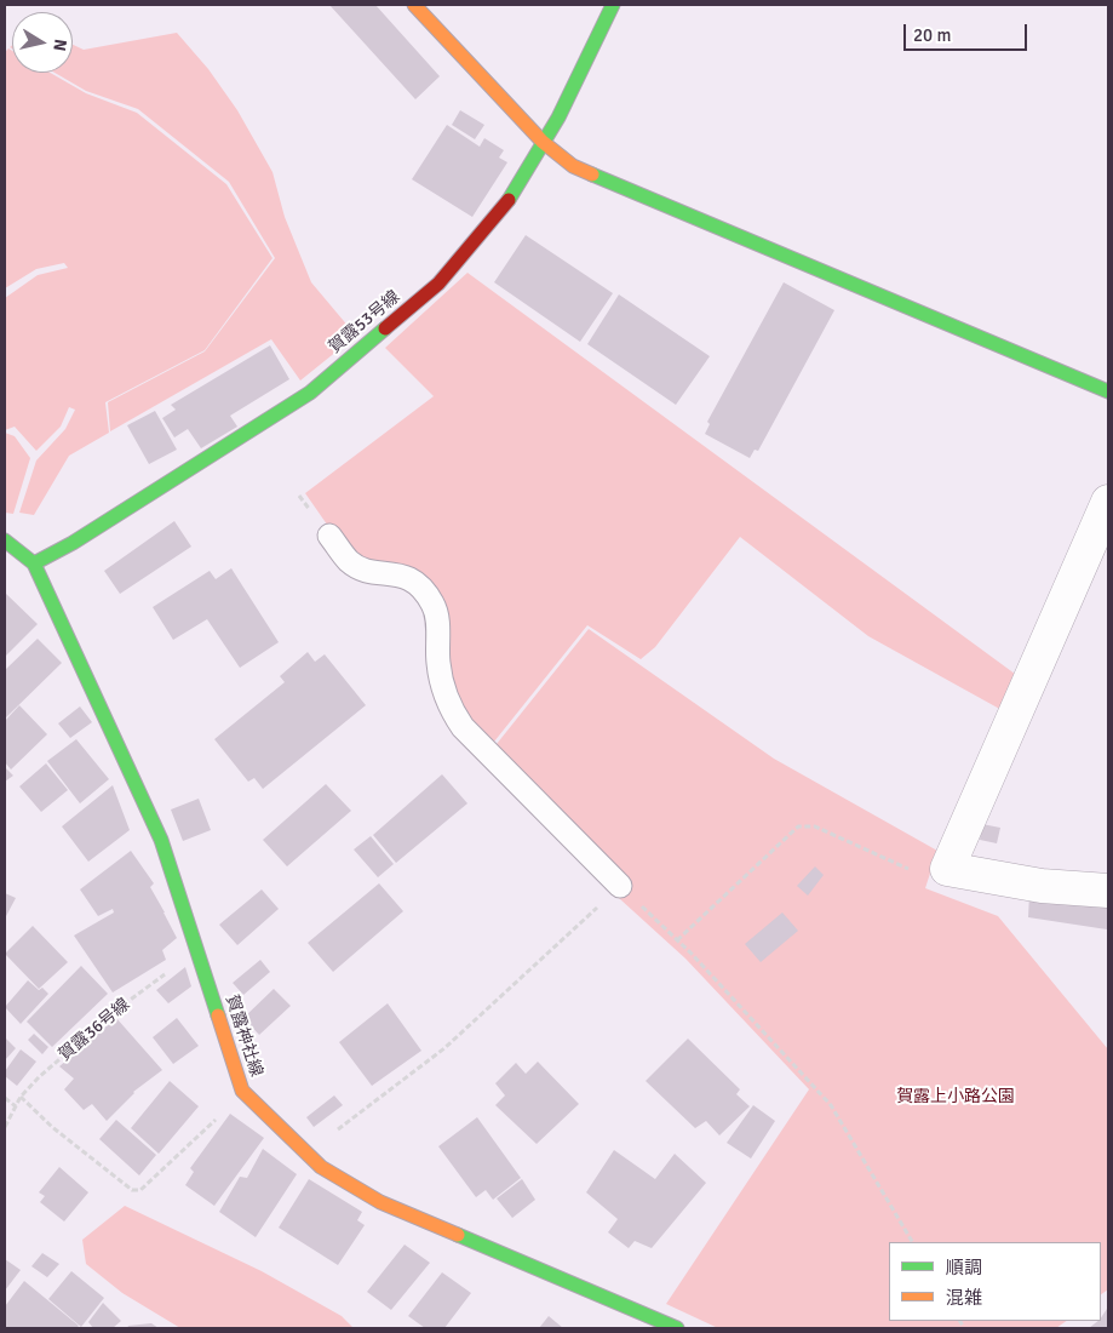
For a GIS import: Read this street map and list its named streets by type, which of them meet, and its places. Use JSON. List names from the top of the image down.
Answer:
{
  "streets": {
    "street": ["賀露53号線", "賀露神社線"],
    "path": ["賀露36号線"]
  },
  "crossings": [
    ["賀露53号線", "賀露神社線"],
    ["賀露36号線", "賀露神社線"]
  ],
  "parks": ["賀露上小路公園"],
  "legend": ["順調", "混雑"],
  "scale_bar": "20 m",
  "north": "right"
}
